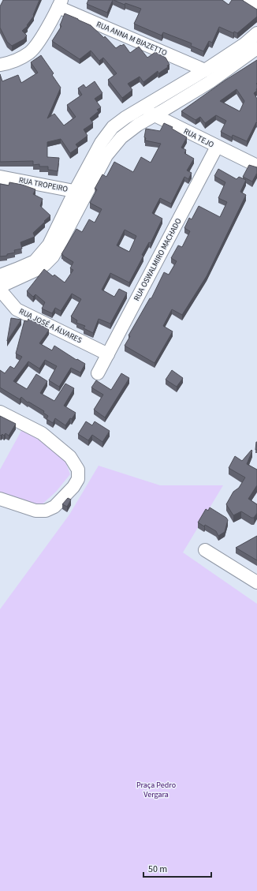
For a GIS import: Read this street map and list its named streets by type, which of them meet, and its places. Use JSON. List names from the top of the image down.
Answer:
{
  "streets": {
    "street": [
      "RUA ANNA M BIAZETTO",
      "RUA TEJO",
      "RUA TROPEIRO",
      "RUA OSWALMIRO MACHADO",
      "RUA JOSÉ A ÁLVARES"
    ]
  },
  "crossings": [
    ["RUA TEJO", "RUA OSWALMIRO MACHADO"],
    ["RUA OSWALMIRO MACHADO", "RUA JOSÉ A ÁLVARES"]
  ],
  "parks": ["Praça Pedro Vergara"],
  "scale_bar": "50 m"
}
